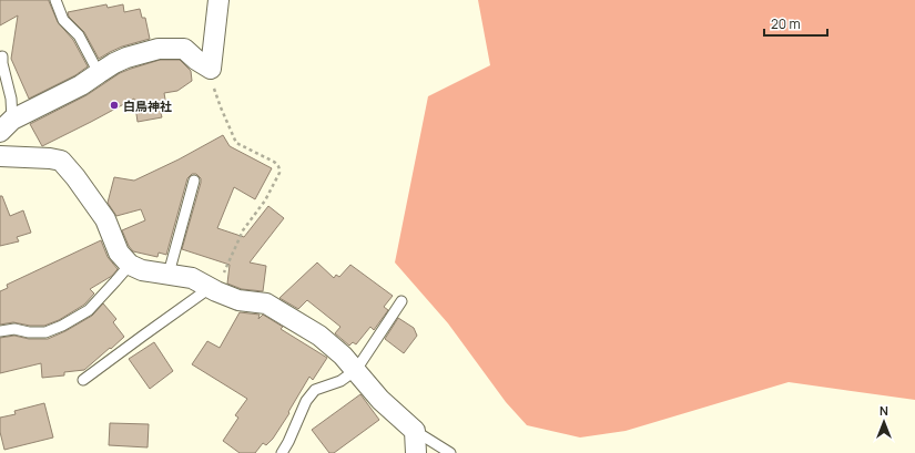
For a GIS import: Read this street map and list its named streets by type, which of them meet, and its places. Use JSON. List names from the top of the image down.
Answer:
{
  "places": ["白鳥神社"],
  "scale_bar": "20 m",
  "north": "top"
}
